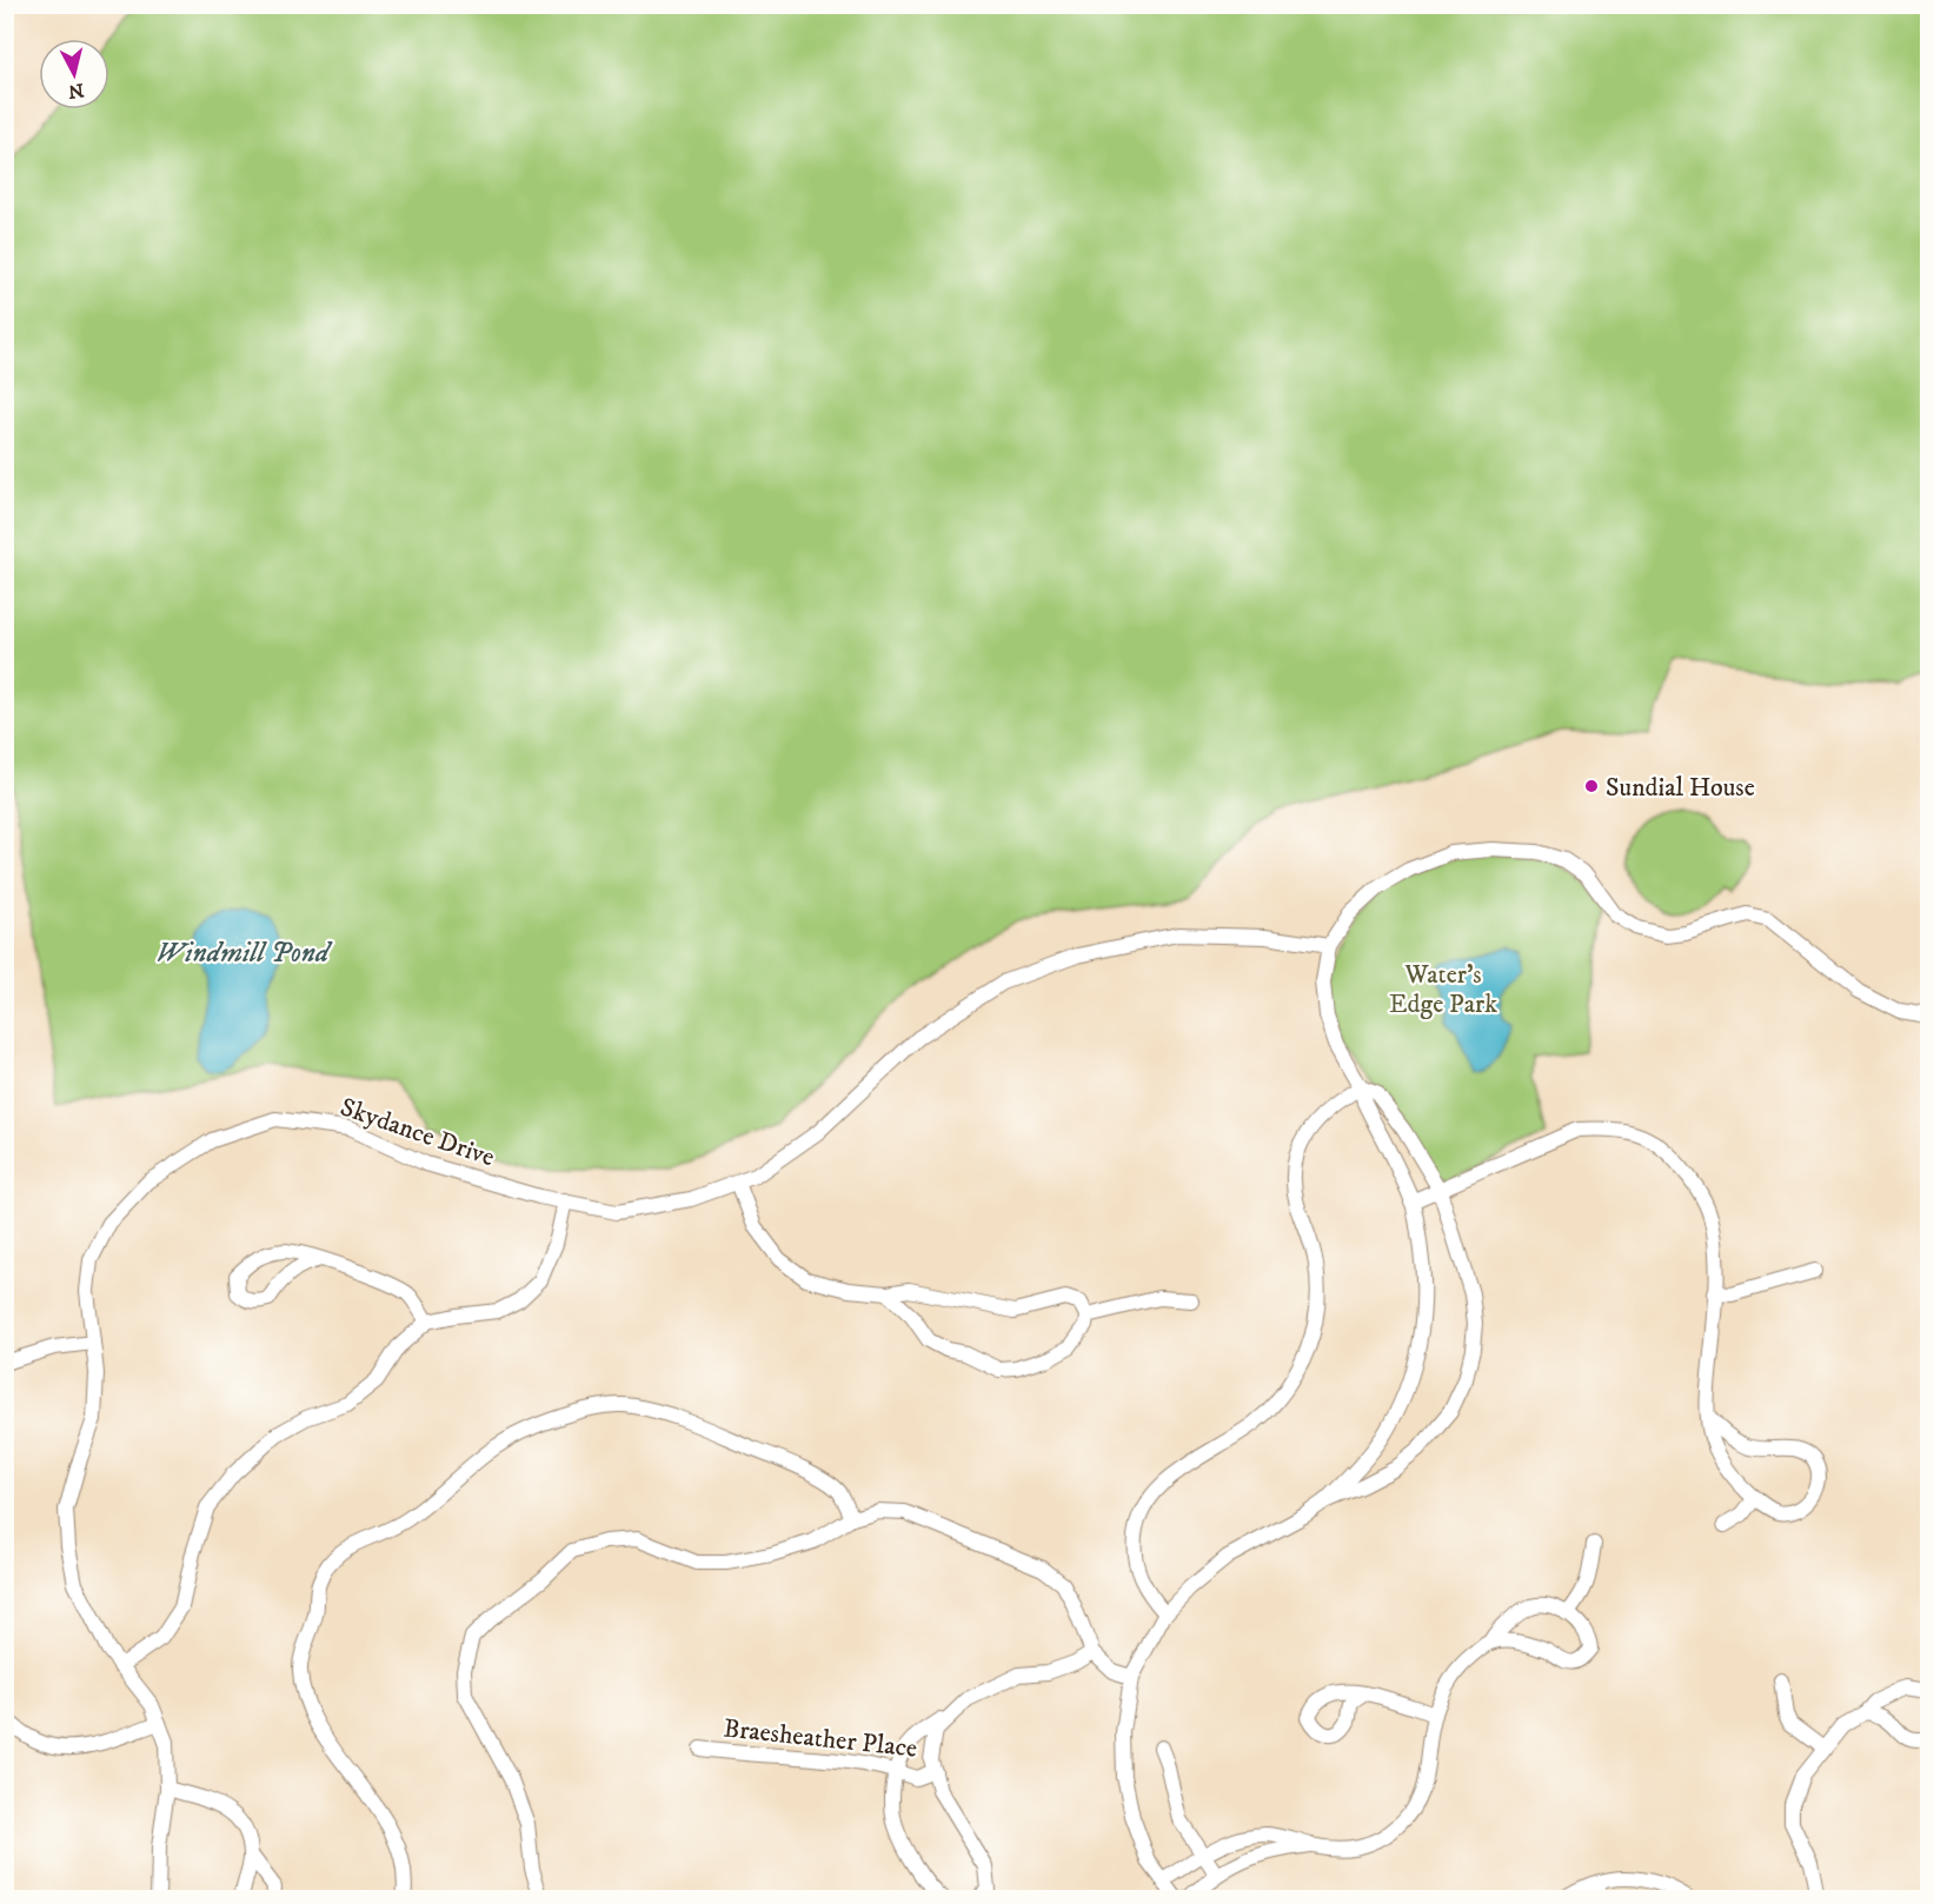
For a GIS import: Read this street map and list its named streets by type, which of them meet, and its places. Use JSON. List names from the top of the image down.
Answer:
{
  "streets": {
    "street": ["Skydance Drive", "Braesheather Place"]
  },
  "water": ["Windmill Pond"],
  "parks": ["Water's Edge Park"],
  "places": ["Sundial House"],
  "north": "bottom"
}
